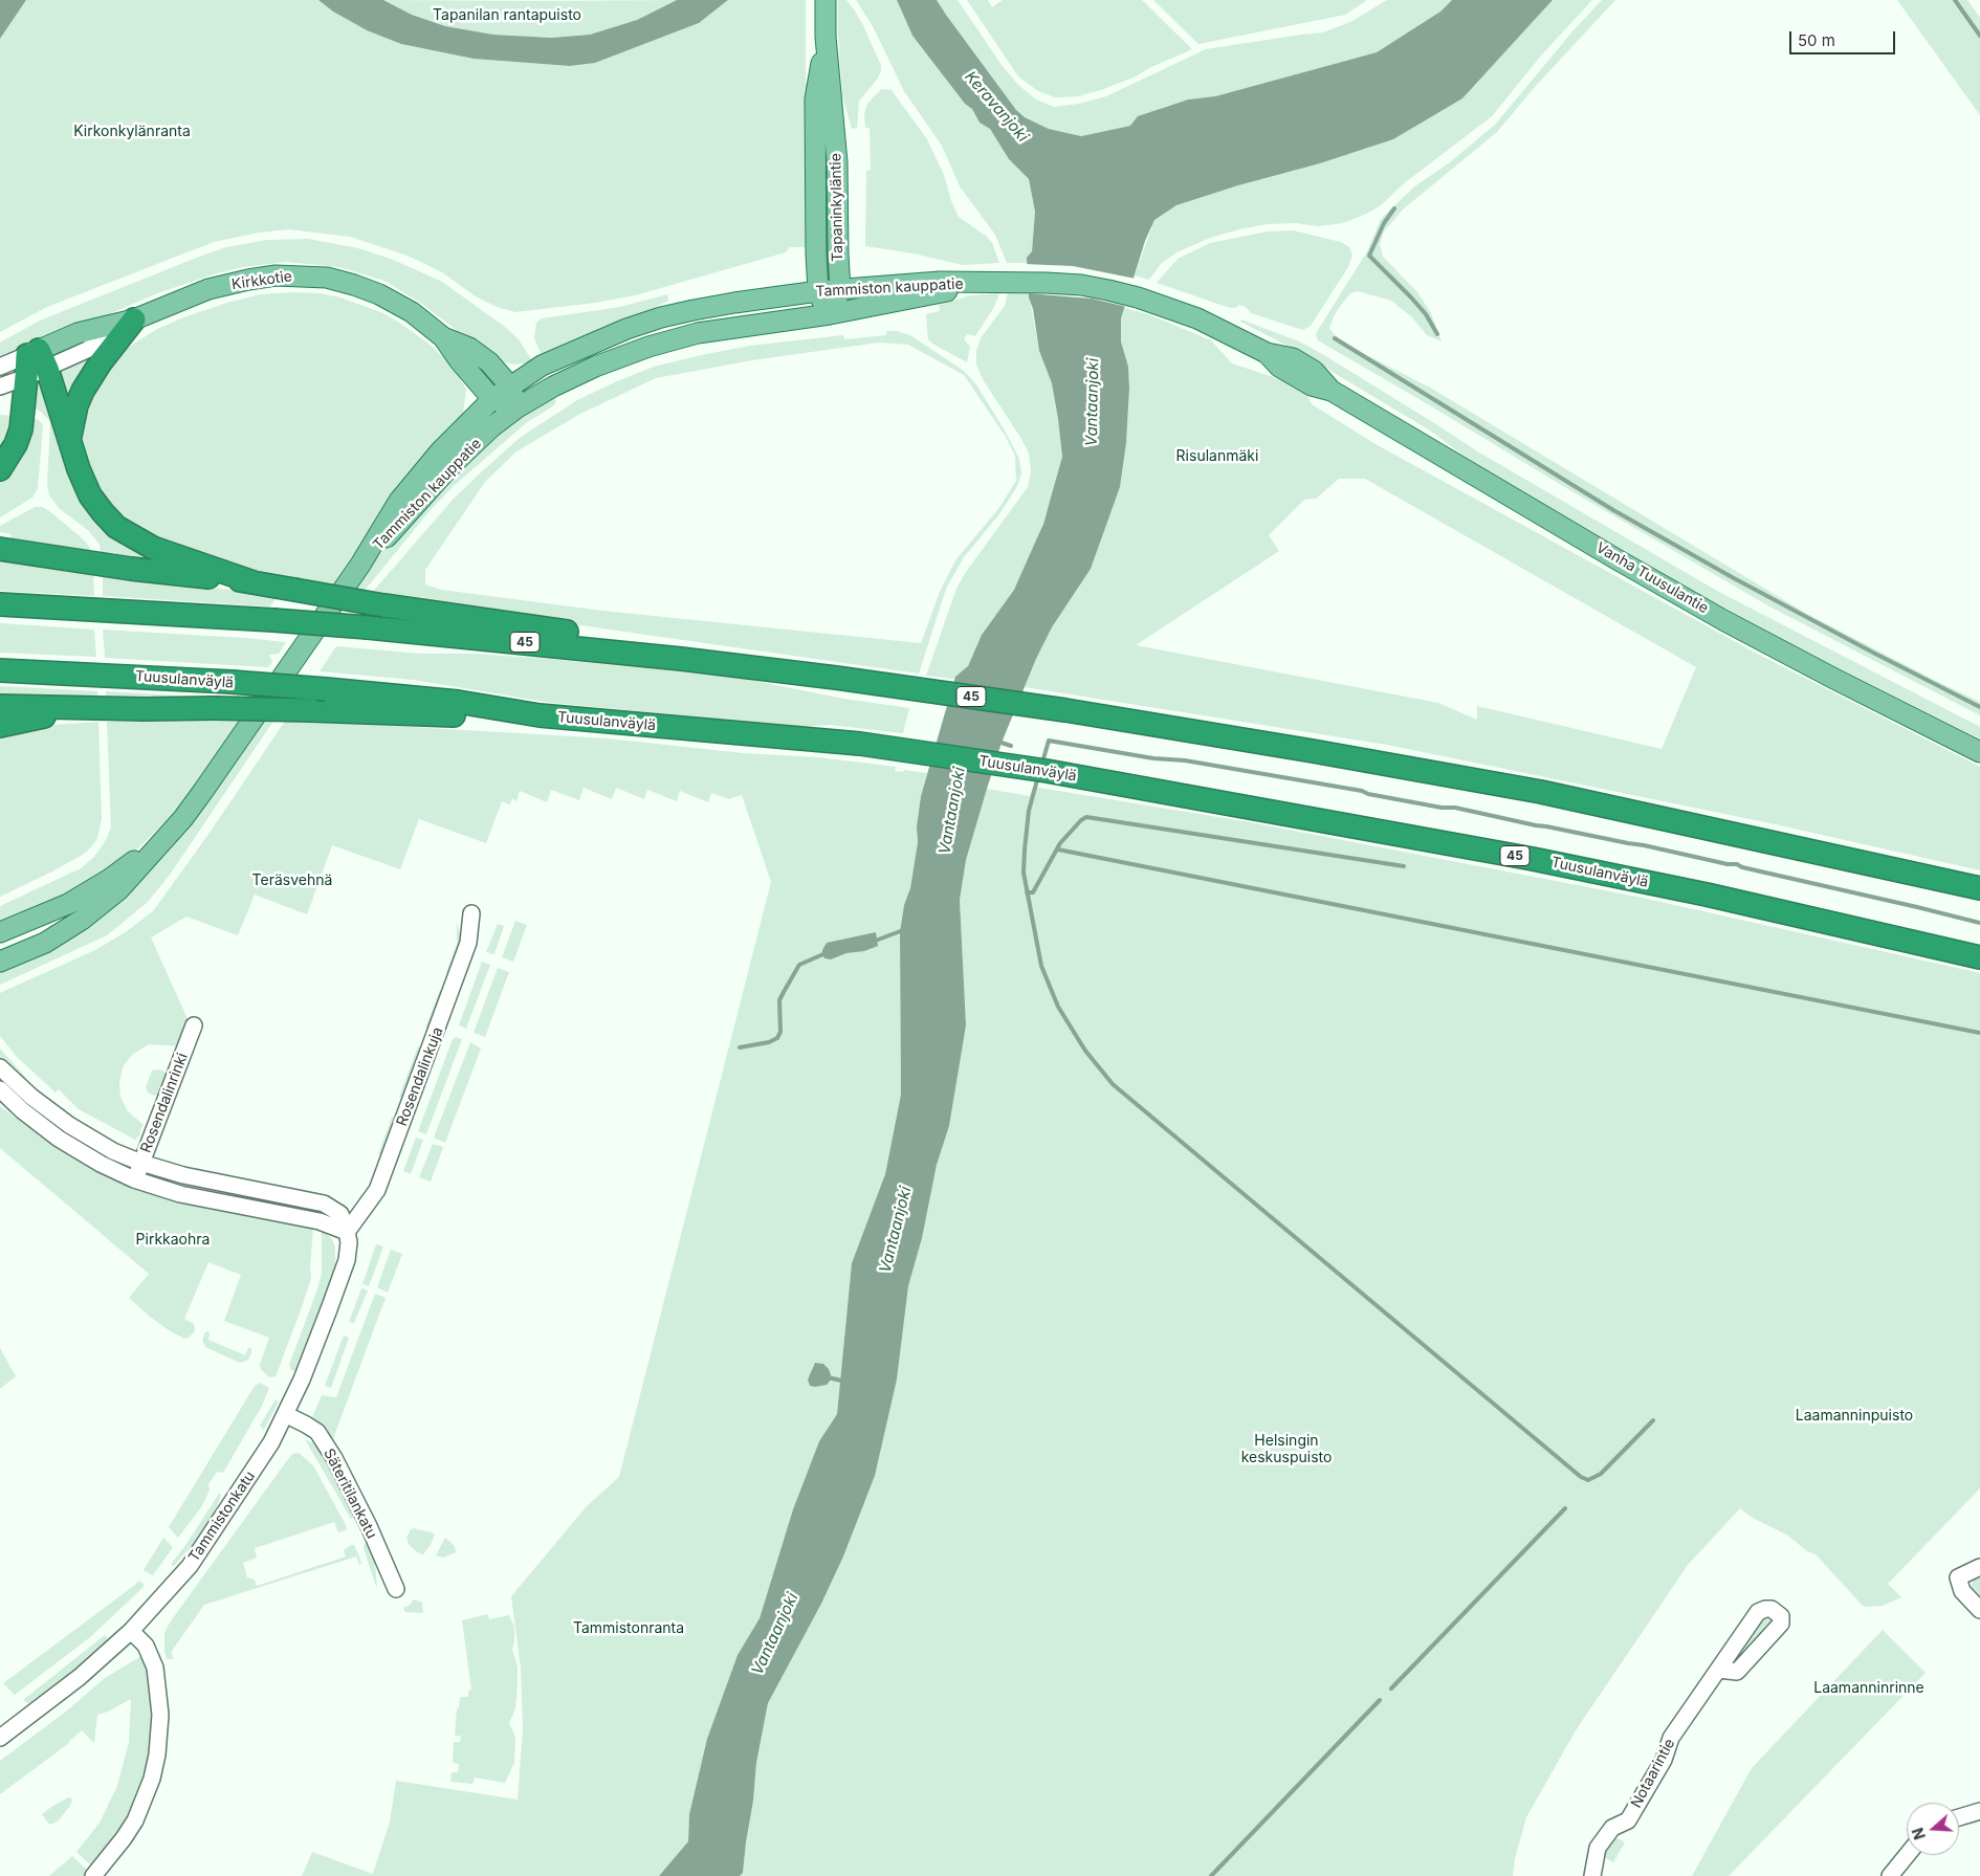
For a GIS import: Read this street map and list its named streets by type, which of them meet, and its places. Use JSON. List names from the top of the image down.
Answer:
{
  "streets": {
    "highway": ["45", "Tuusulanväylä"],
    "main road": [
      "Tapaninkyläntie",
      "Kirkkotie",
      "Tammiston kauppatie",
      "Vanha Tuusulantie"
    ],
    "street": [
      "Rosendalinkuja",
      "Rosendalinrinki",
      "Säteritilankatu",
      "Tammistonkatu",
      "Notaarintie"
    ]
  },
  "crossings": [
    ["Tapaninkyläntie", "Tammiston kauppatie"],
    ["Kirkkotie", "Tammiston kauppatie"],
    ["Tammiston kauppatie", "Vanha Tuusulantie"],
    ["Rosendalinkuja", "Tammistonkatu"],
    ["Säteritilankatu", "Tammistonkatu"]
  ],
  "water": ["Keravanjoki", "Vantaanjoki"],
  "parks": [
    "Tapanilan rantapuisto",
    "Kirkonkylänranta",
    "Risulanmäki",
    "Teräsvehnä",
    "Pirkkaohra",
    "Laamanninpuisto",
    "Helsingin keskuspuisto",
    "Tammistonranta",
    "Laamanninrinne"
  ],
  "scale_bar": "50 m",
  "north": "left"
}
